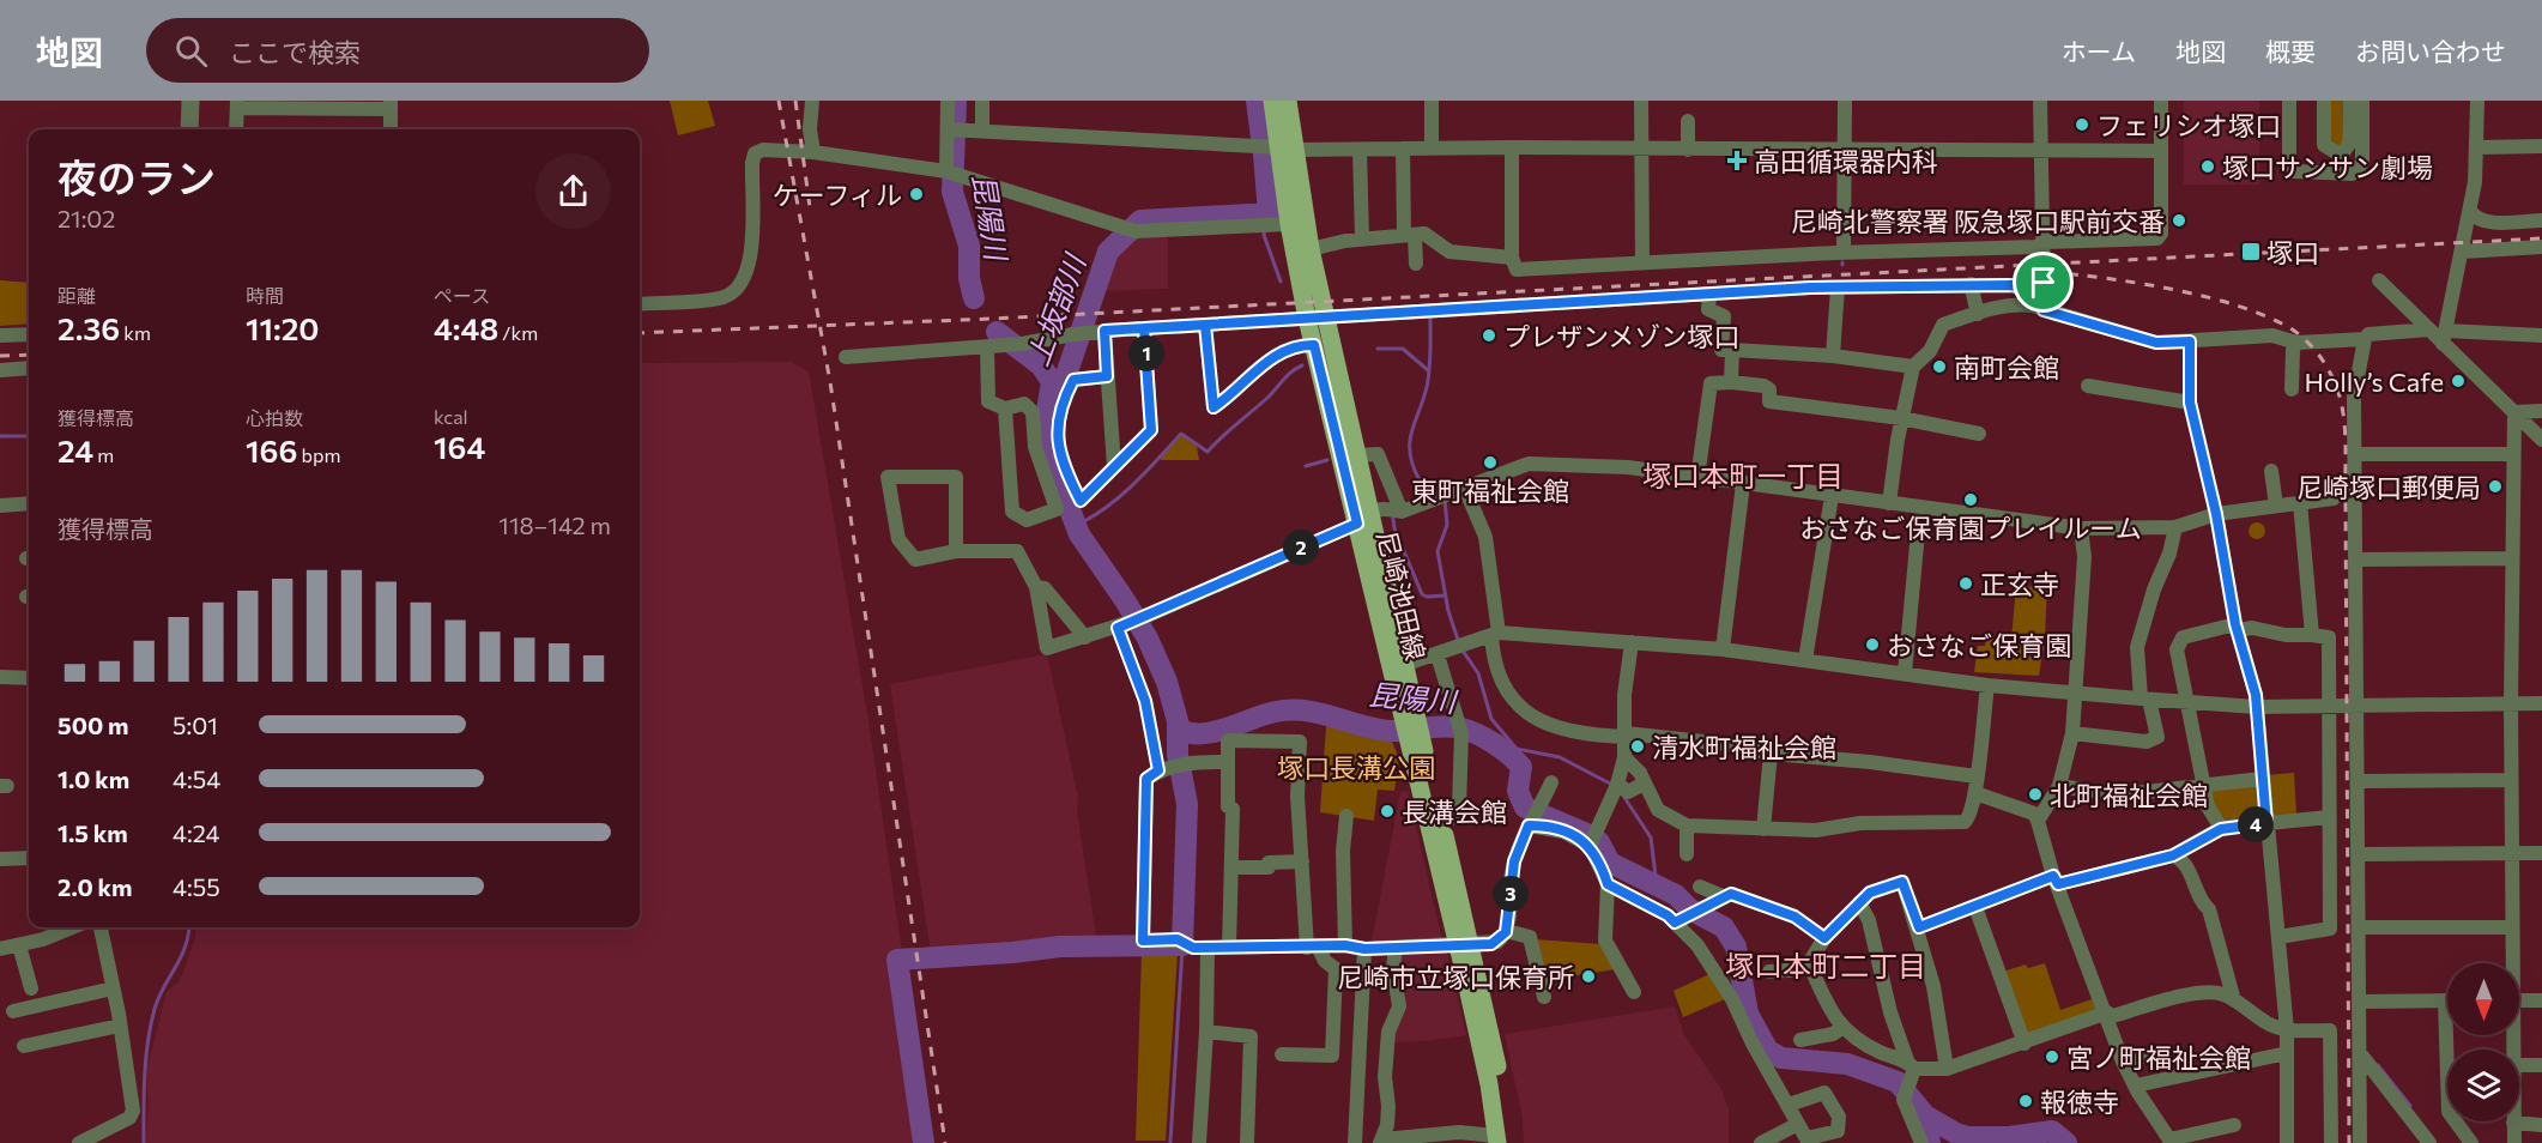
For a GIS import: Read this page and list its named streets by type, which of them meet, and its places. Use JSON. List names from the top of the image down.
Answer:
{
  "streets": {
    "main road": ["尼崎池田線"]
  },
  "districts": ["塚口本町一丁目", "塚口本町二丁目"],
  "water": ["昆陽川", "上坂部川"],
  "parks": ["塚口長溝公園"],
  "places": {
    "other": [
      "フェリシオ塚口",
      "塚口サンサン劇場",
      "ケーフィル",
      "尼崎北警察署 阪急塚口駅前交番",
      "プレザンメゾン塚口",
      "南町会館",
      "Holly’s Cafe",
      "東町福祉会館",
      "尼崎塚口郵便局",
      "おさなご保育園プレイルーム",
      "正玄寺",
      "おさなご保育園",
      "清水町福祉会館",
      "北町福祉会館",
      "長溝会館",
      "尼崎市立塚口保育所",
      "宮ノ町福祉会館",
      "報徳寺"
    ],
    "health": ["高田循環器内科"],
    "transit": ["塚口"]
  },
  "north": "bottom",
  "page": {
    "header": "地図",
    "search": "ここで検索",
    "nav": [
      "ホーム",
      "地図",
      "概要",
      "お問い合わせ"
    ],
    "heading": ["夜のラン", "21:02"],
    "stats": [
      ["距離", "2.36 km"],
      ["時間", "11:20"],
      ["ペース", "4:48 /km"],
      ["獲得標高", "24 m"],
      ["心拍数", "166 bpm"],
      ["kcal", "164"]
    ],
    "pins": [
      "1",
      "2",
      "4",
      "3"
    ],
    "chart": ["獲得標高", "118–142 m"],
    "list": [
      {
        "name": "500 m",
        "note": "5:01"
      },
      {
        "name": "1.0 km",
        "note": "4:54"
      },
      {
        "name": "1.5 km",
        "note": "4:24"
      },
      {
        "name": "2.0 km",
        "note": "4:55"
      }
    ]
  }
}
